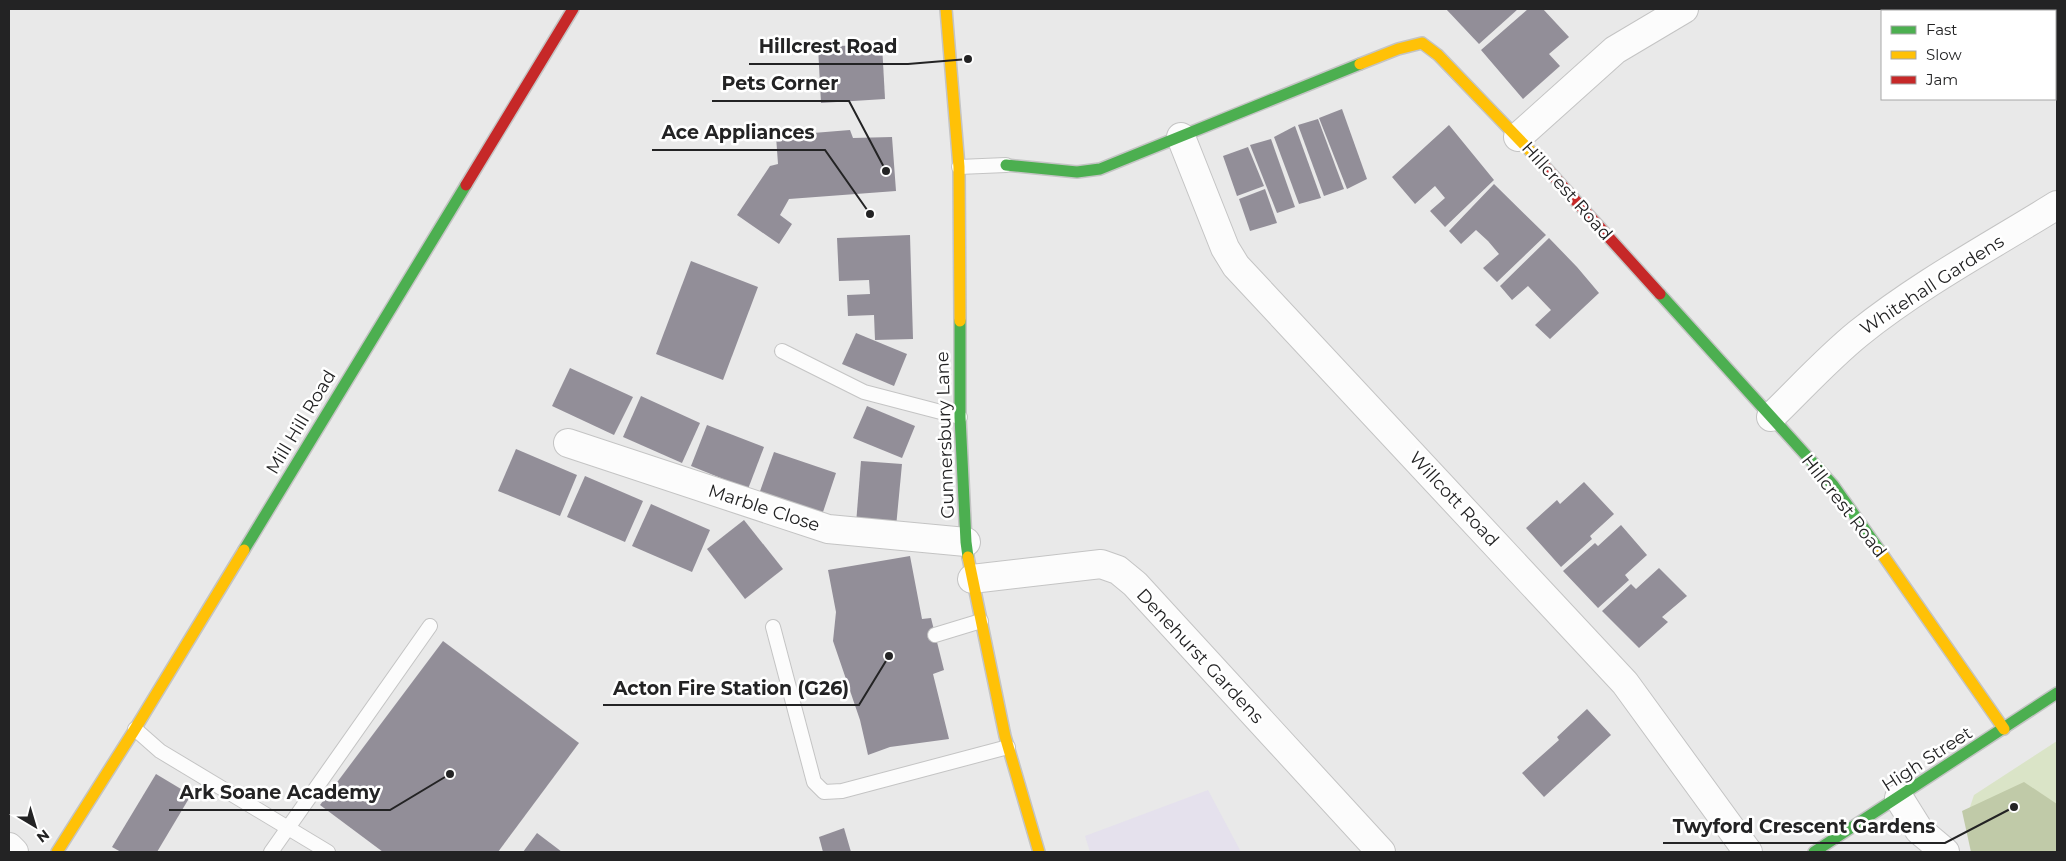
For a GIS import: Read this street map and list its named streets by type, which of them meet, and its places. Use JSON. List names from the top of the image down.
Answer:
{
  "streets": {
    "street": [
      "Hillcrest Road",
      "Whitehall Gardens",
      "Mill Hill Road",
      "Gunnersbury Lane",
      "Willcott Road",
      "Marble Close",
      "Denehurst Gardens",
      "High Street"
    ]
  },
  "crossings": [
    ["Hillcrest Road", "Whitehall Gardens"],
    ["Hillcrest Road", "Gunnersbury Lane"],
    ["Hillcrest Road", "Willcott Road"],
    ["Hillcrest Road", "High Street"],
    ["Gunnersbury Lane", "Marble Close"],
    ["Gunnersbury Lane", "Denehurst Gardens"]
  ],
  "places": [
    "Hillcrest Road",
    "Pets Corner",
    "Ace Appliances",
    "Acton Fire Station (G26)",
    "Ark Soane Academy",
    "Twyford Crescent Gardens"
  ],
  "legend": ["Fast", "Slow", "Jam"],
  "north": "bottom right"
}
